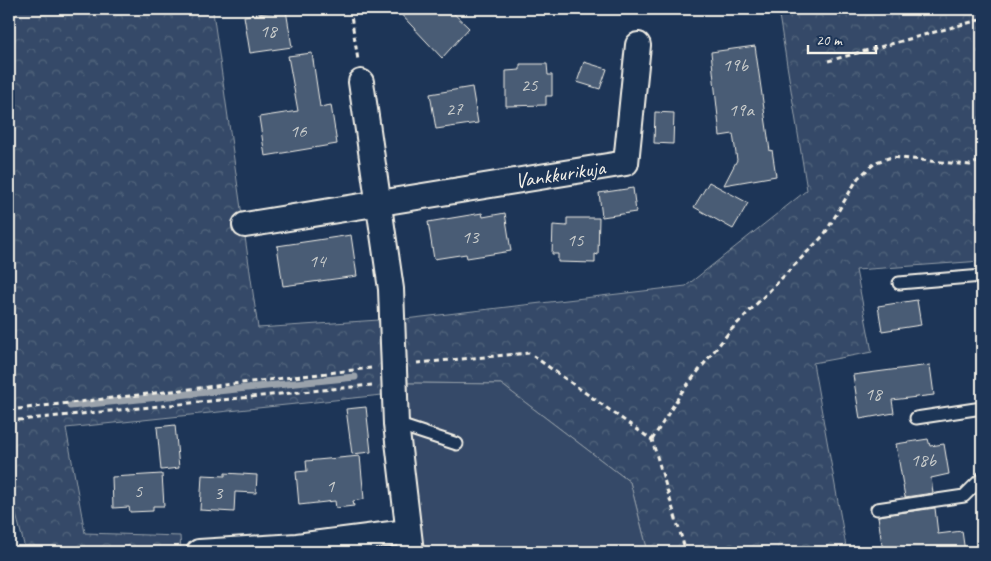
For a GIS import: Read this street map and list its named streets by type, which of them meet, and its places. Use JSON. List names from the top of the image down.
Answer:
{
  "streets": {
    "street": ["Vankkurikuja"]
  },
  "house_numbers": [
    "18",
    "19b",
    "25",
    "27",
    "19a",
    "16",
    "13",
    "15",
    "14",
    "18",
    "18b",
    "1",
    "5",
    "3"
  ],
  "scale_bar": "20 m"
}
